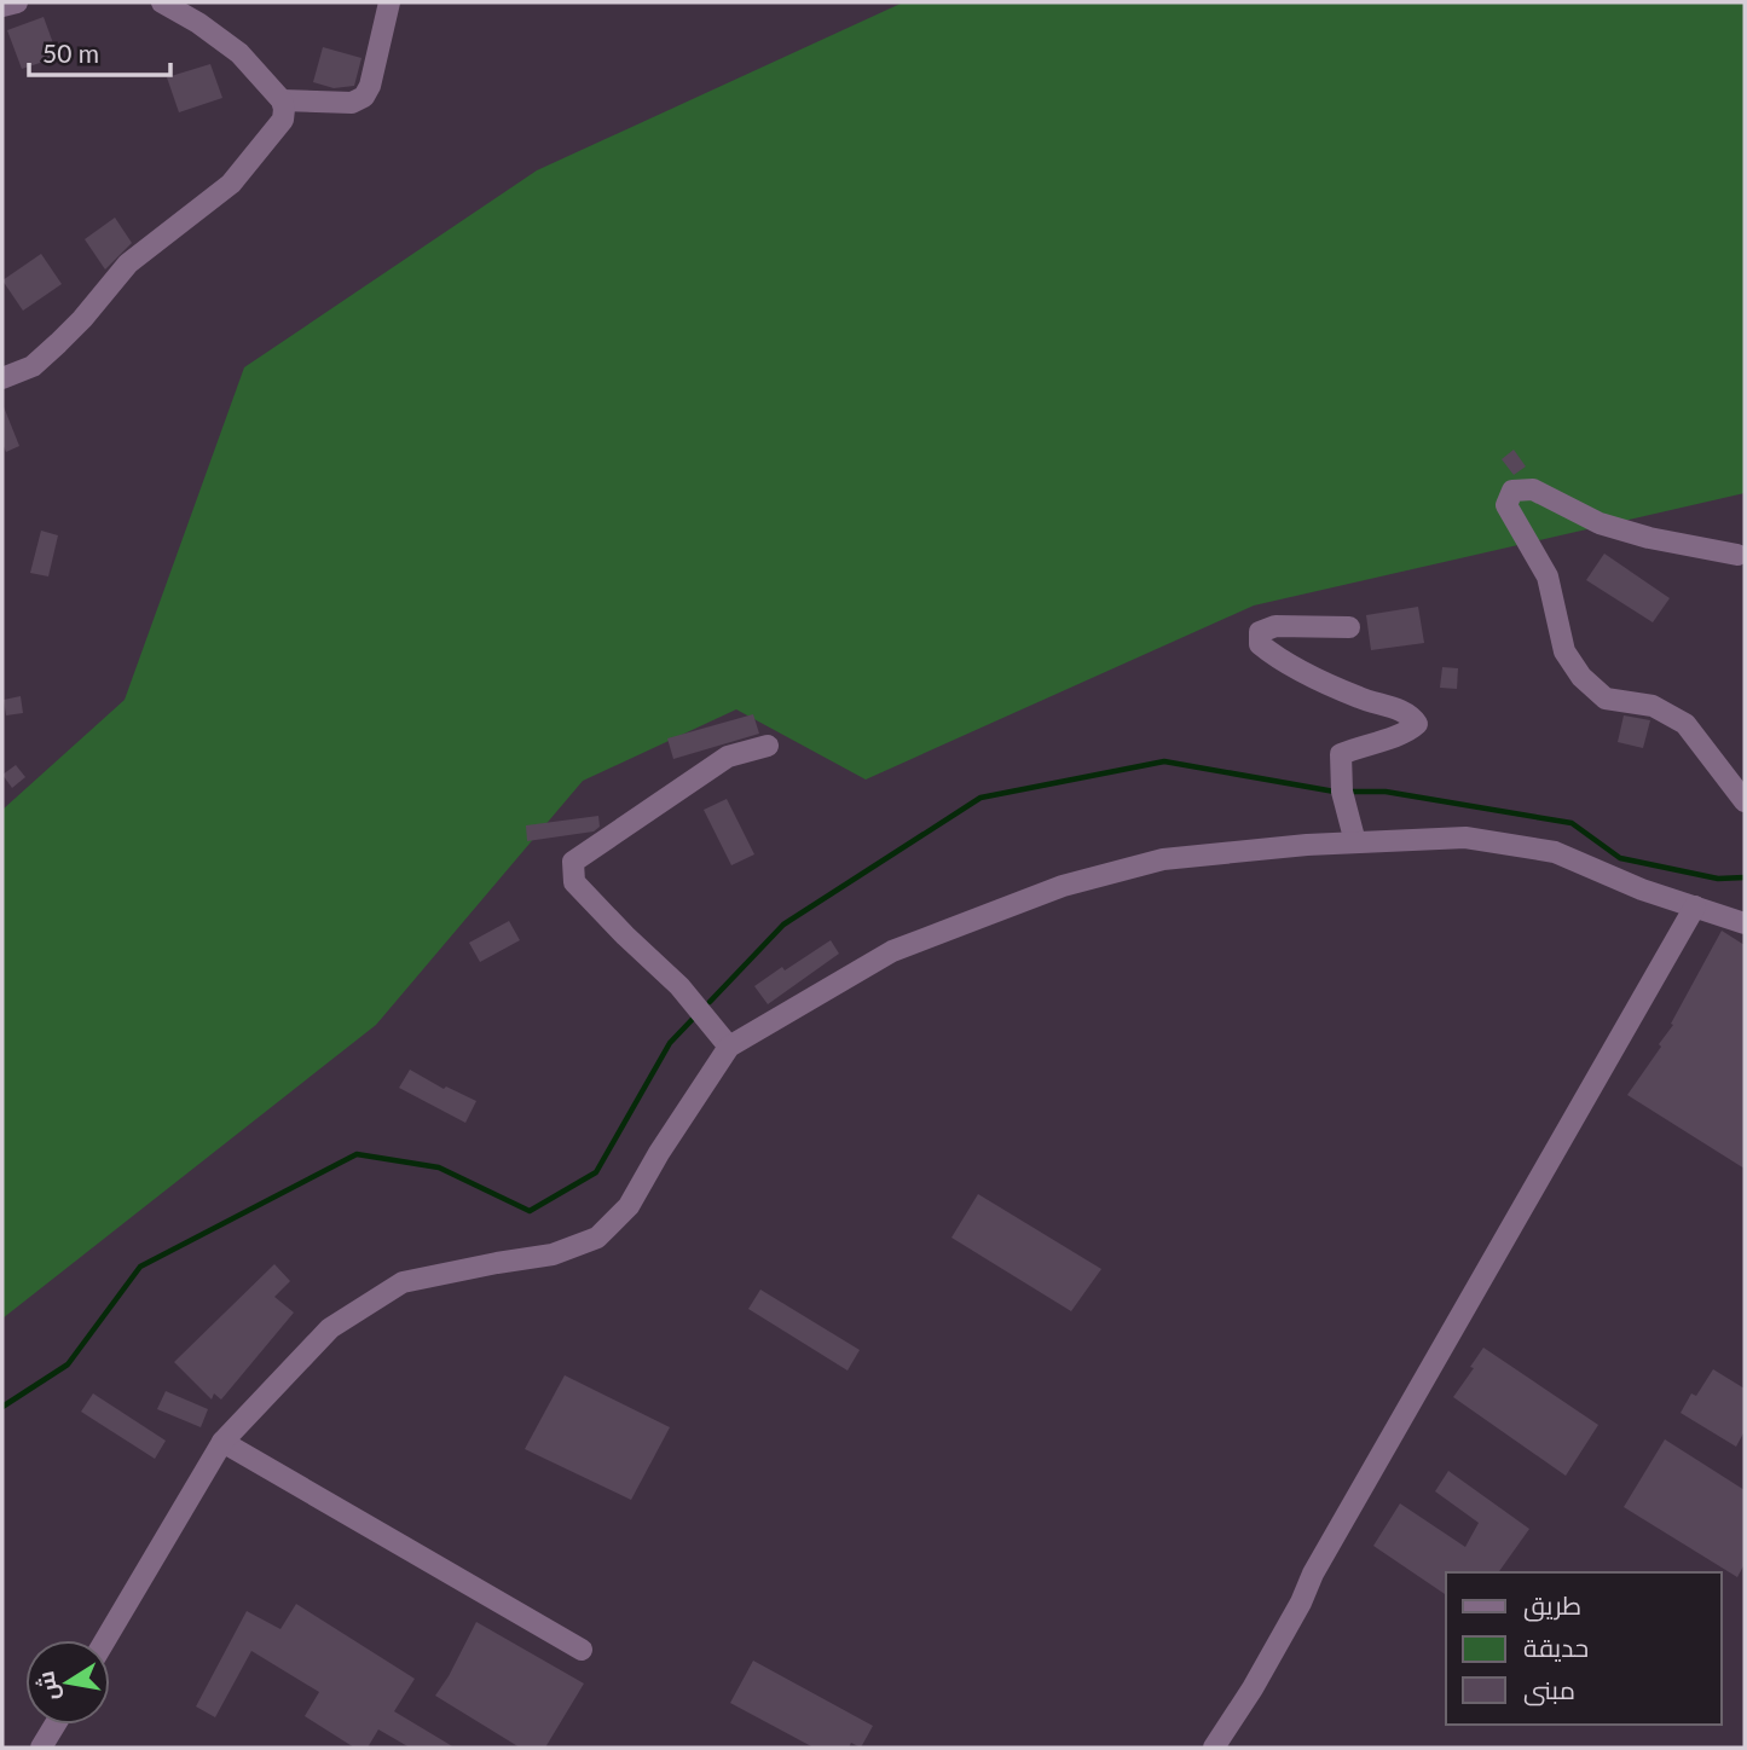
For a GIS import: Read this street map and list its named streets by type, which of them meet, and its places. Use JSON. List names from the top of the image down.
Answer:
{
  "legend": ["طريق", "حديقة", "مبنى"],
  "scale_bar": "50 m",
  "north": "left"
}
